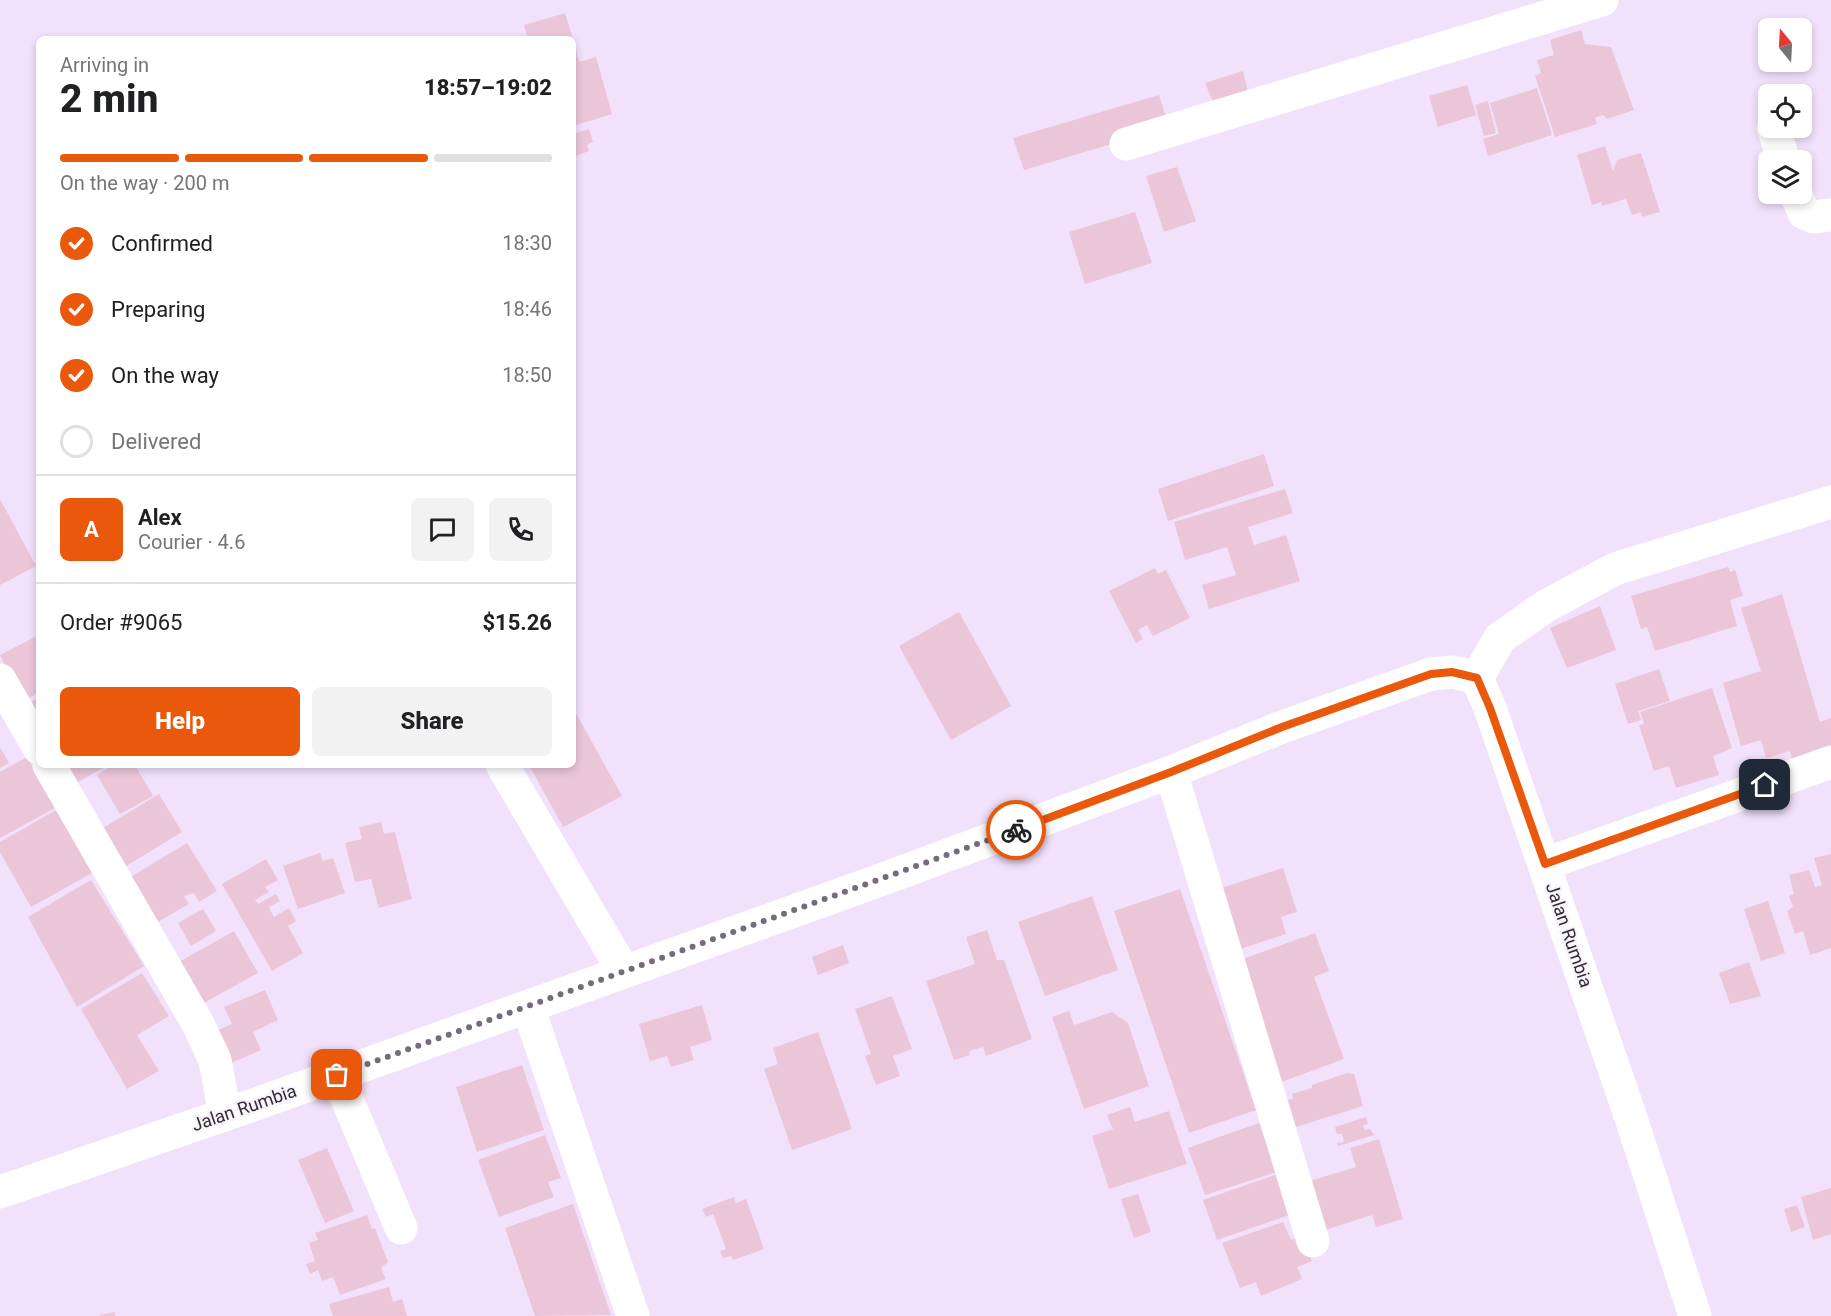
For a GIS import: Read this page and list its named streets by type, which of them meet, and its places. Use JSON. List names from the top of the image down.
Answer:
{
  "streets": {
    "street": ["Jalan Rumbia"]
  },
  "north": "top",
  "page": {
    "heading": ["2 min", "Arriving in", "18:57–19:02"],
    "panel": [
      "Alex",
      "Courier · 4.6",
      "Order #9065",
      "$15.26"
    ],
    "bar": "On the way · 200 m",
    "list": [
      ["Confirmed", "18:30"],
      ["Preparing", "18:46"],
      ["On the way", "18:50"],
      "Delivered"
    ],
    "round": "A",
    "buttons": ["Help", "Share"]
  }
}
